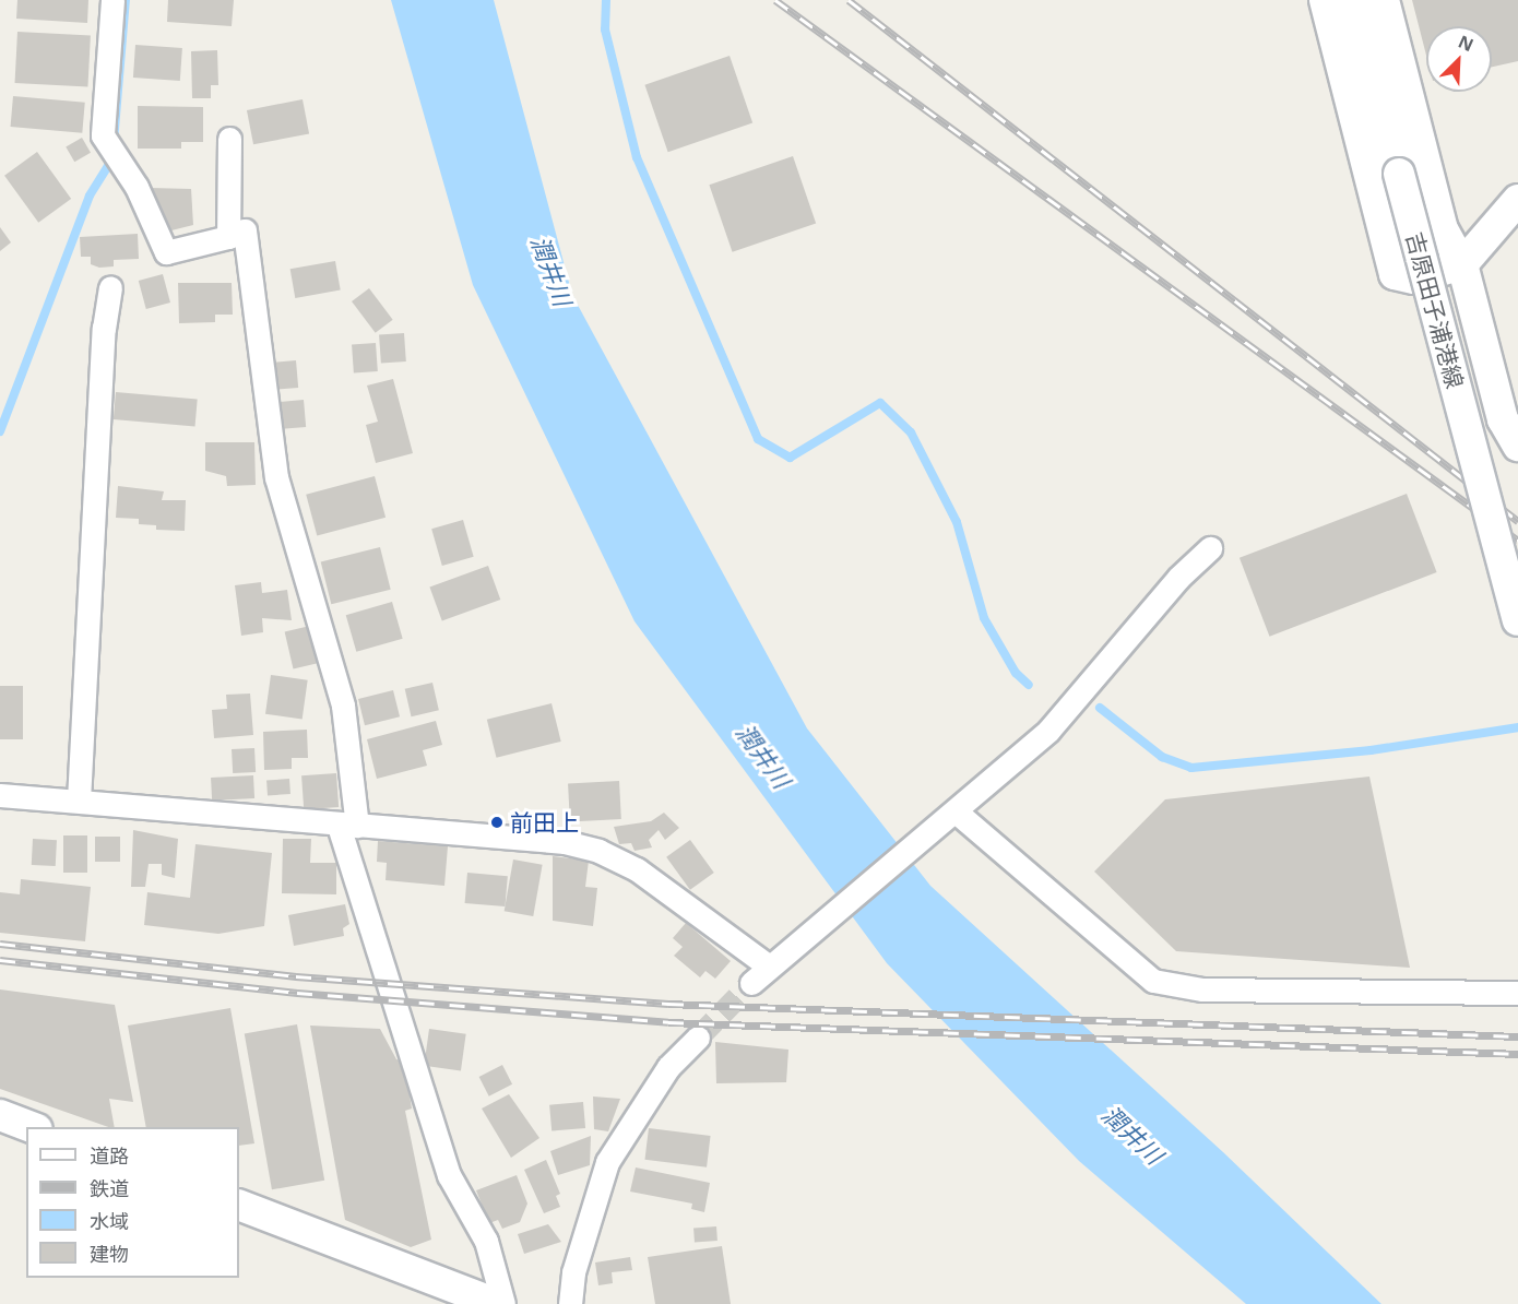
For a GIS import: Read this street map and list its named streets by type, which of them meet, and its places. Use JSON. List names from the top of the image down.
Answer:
{
  "streets": {
    "street": ["吉原田子浦港線"]
  },
  "water": ["潤井川"],
  "places": ["前田上"],
  "legend": [
    "道路",
    "鉄道",
    "水域",
    "建物"
  ],
  "north": "top right"
}
